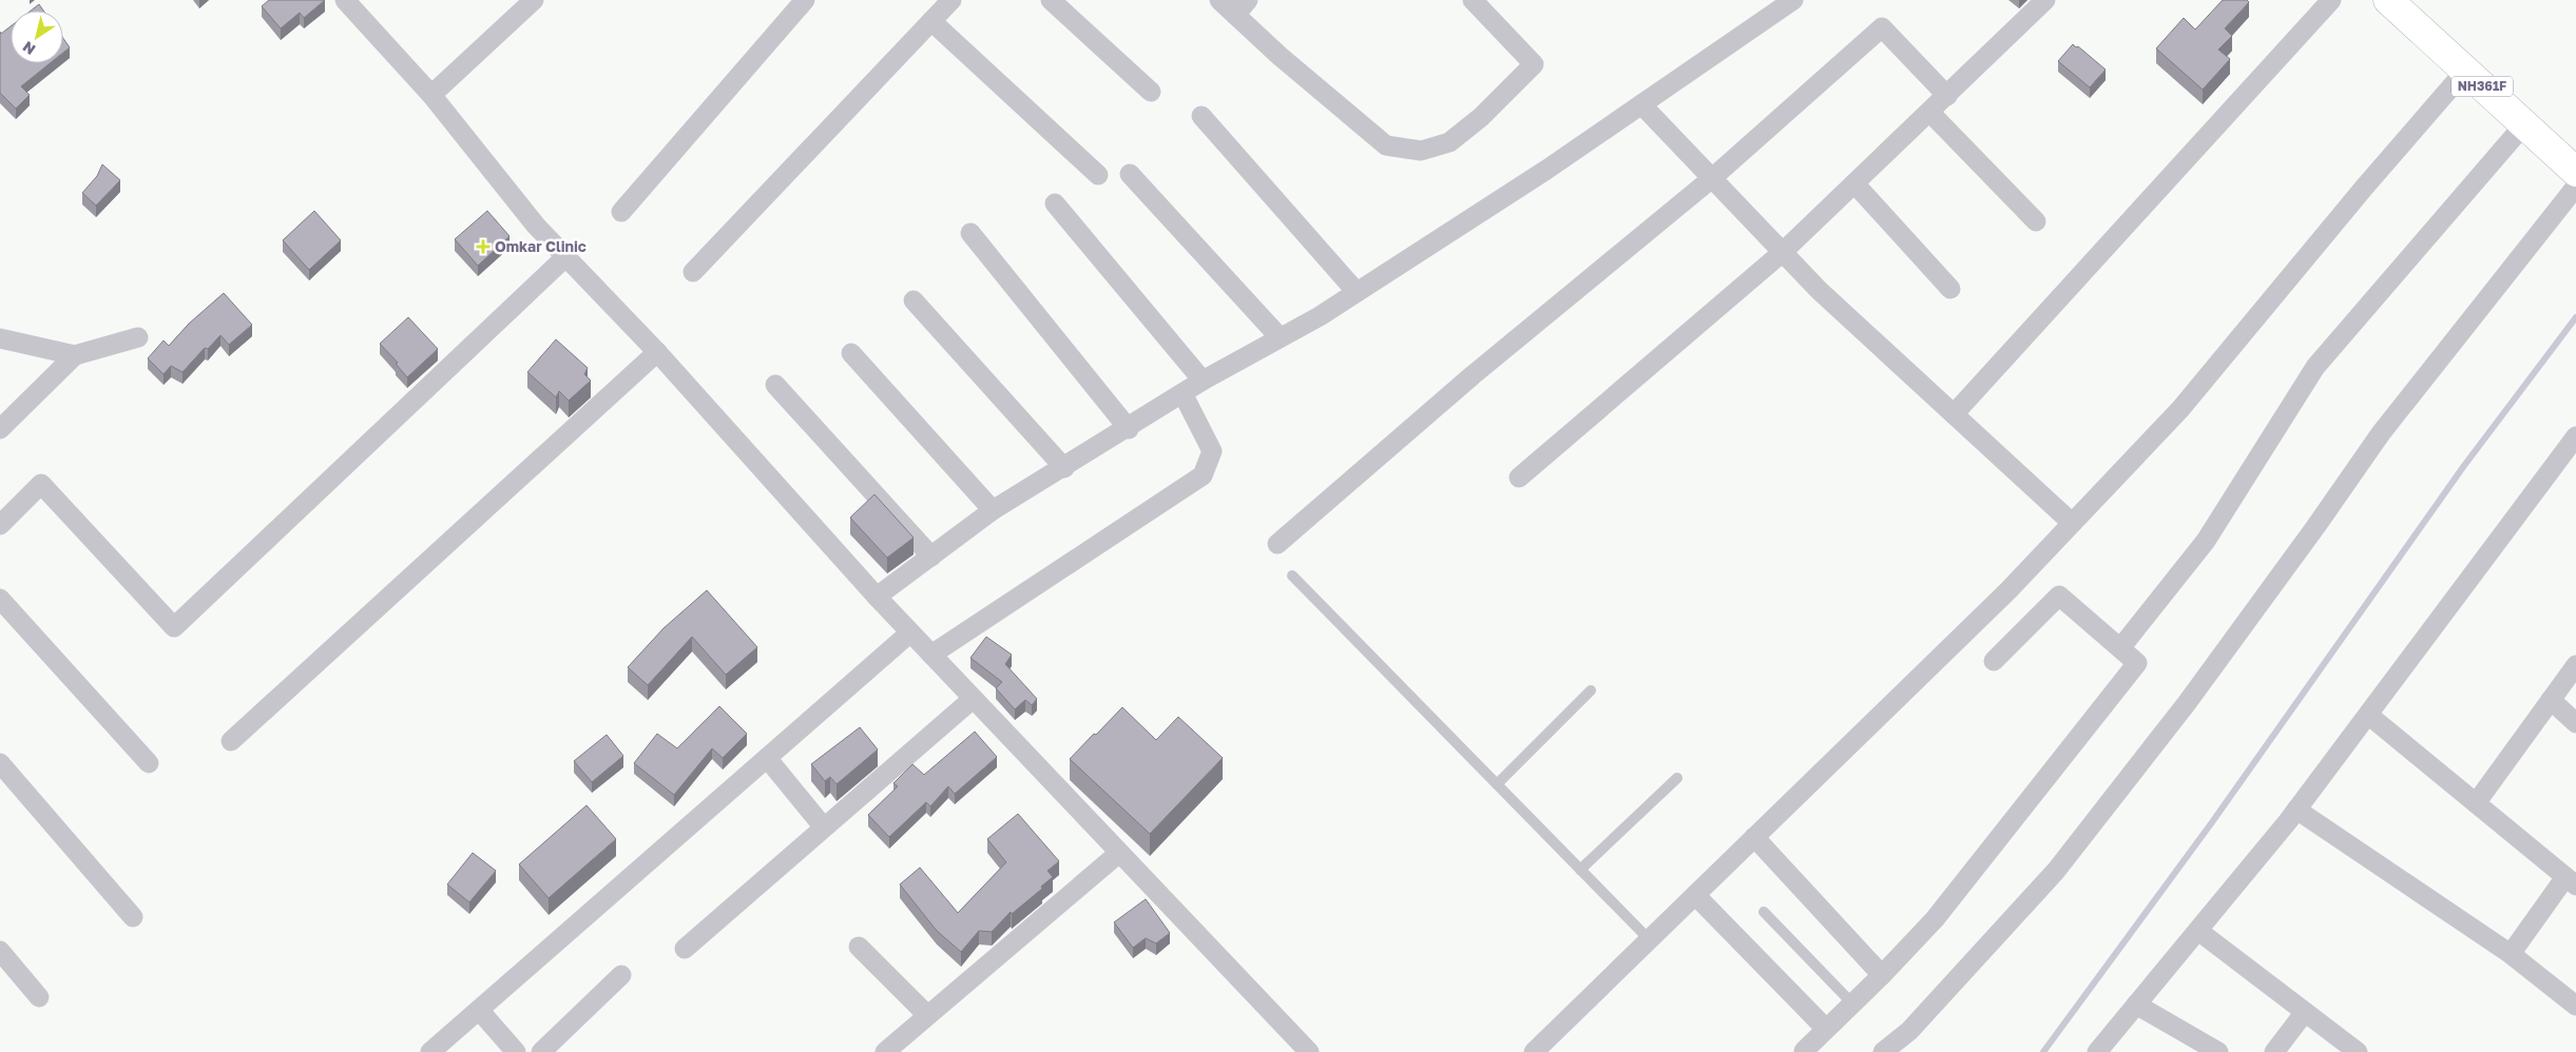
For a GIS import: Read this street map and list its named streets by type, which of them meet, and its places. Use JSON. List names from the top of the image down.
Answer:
{
  "streets": {
    "highway": ["NH361F"]
  },
  "places": {
    "health": ["Omkar Clinic"]
  },
  "north": "bottom left"
}
